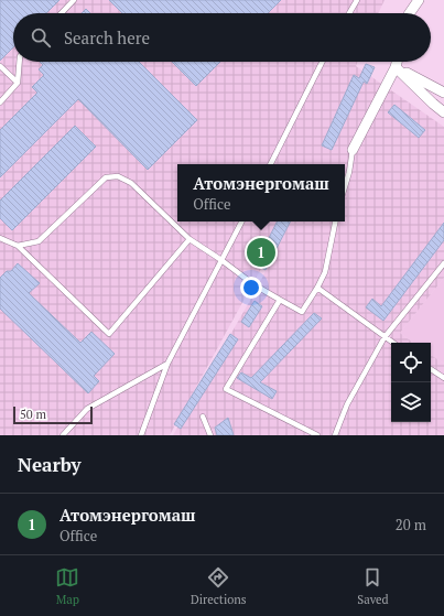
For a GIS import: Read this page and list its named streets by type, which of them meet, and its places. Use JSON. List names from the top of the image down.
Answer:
{
  "scale_bar": "50 m",
  "page": {
    "search": "Search here",
    "popup": ["Атомэнергомаш", "Office"],
    "pins": "1",
    "scale": "50 m",
    "heading": "Nearby",
    "list": [
      {
        "mark": "1",
        "name": "Атомэнергомаш",
        "note": "Office",
        "value": "20 m"
      }
    ],
    "nav": ["Map", "Directions", "Saved"]
  }
}
